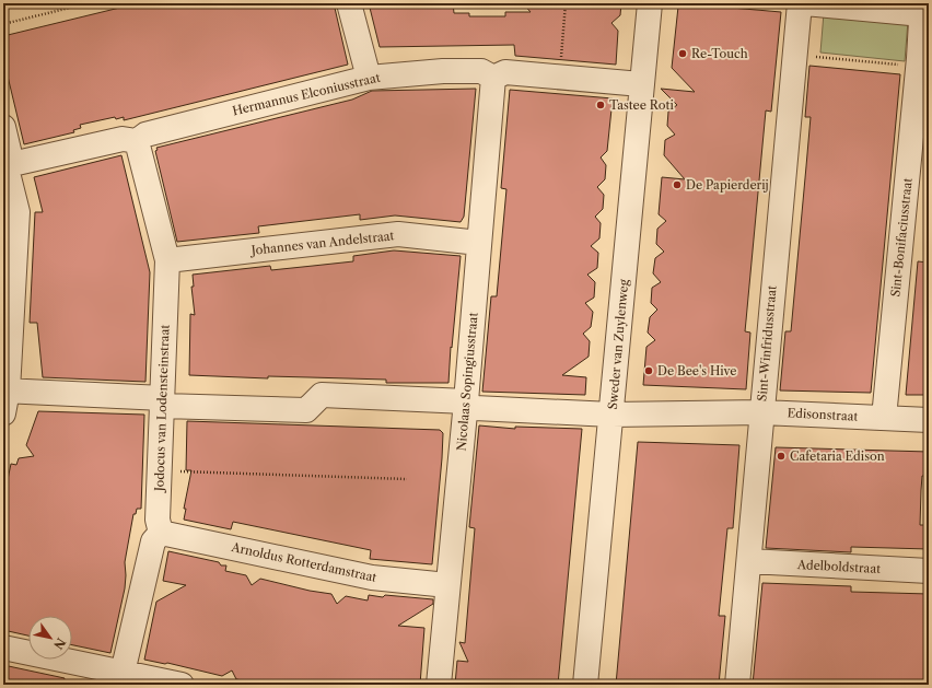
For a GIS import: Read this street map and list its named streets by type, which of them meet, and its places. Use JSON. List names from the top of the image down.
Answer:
{
  "streets": {
    "street": [
      "Hermannus Elconiusstraat",
      "Sint-Bonifaciusstraat",
      "Johannes van Andelstraat",
      "Sint-Winfridusstraat",
      "Sweder van Zuylenweg",
      "Nicolaas Sopingiusstraat",
      "Jodocus van Lodensteinstraat",
      "Edisonstraat",
      "Arnoldus Rotterdamstraat",
      "Adelboldstraat"
    ]
  },
  "crossings": [
    ["Hermannus Elconiusstraat", "Nicolaas Sopingiusstraat"],
    ["Hermannus Elconiusstraat", "Jodocus van Lodensteinstraat"],
    ["Sint-Bonifaciusstraat", "Edisonstraat"],
    ["Johannes van Andelstraat", "Nicolaas Sopingiusstraat"],
    ["Johannes van Andelstraat", "Jodocus van Lodensteinstraat"],
    ["Sint-Winfridusstraat", "Edisonstraat"],
    ["Sint-Winfridusstraat", "Adelboldstraat"],
    ["Sweder van Zuylenweg", "Edisonstraat"],
    ["Nicolaas Sopingiusstraat", "Edisonstraat"],
    ["Nicolaas Sopingiusstraat", "Arnoldus Rotterdamstraat"],
    ["Jodocus van Lodensteinstraat", "Edisonstraat"],
    ["Jodocus van Lodensteinstraat", "Arnoldus Rotterdamstraat"]
  ],
  "places": [
    "Re-Touch",
    "Tastee Roti",
    "De Papierderij",
    "De Bee's Hive",
    "Cafetaria Edison"
  ],
  "north": "bottom right"
}
